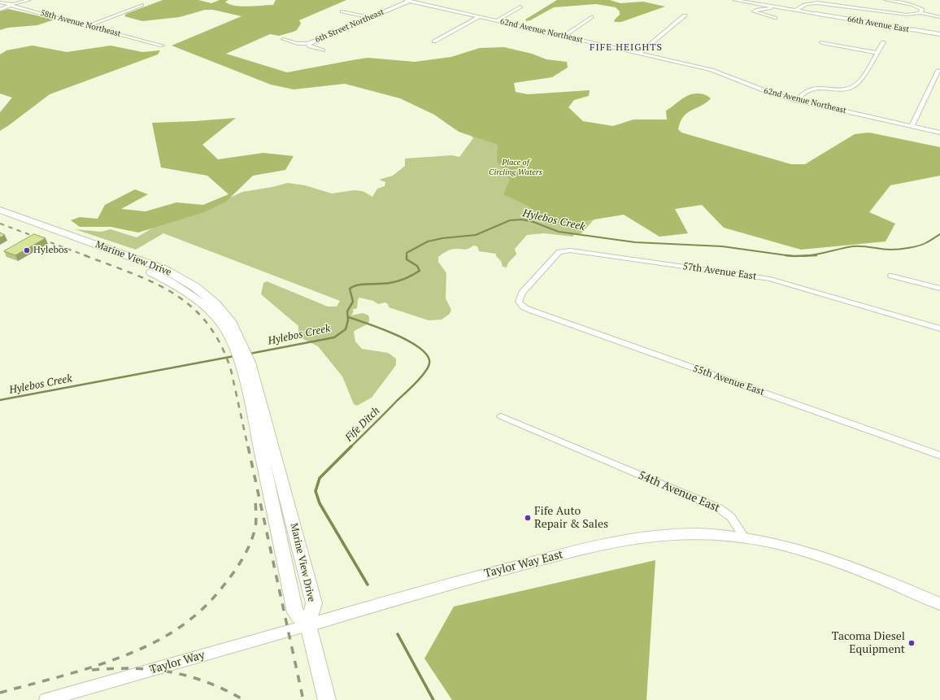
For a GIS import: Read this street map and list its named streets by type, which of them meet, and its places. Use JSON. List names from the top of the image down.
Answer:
{
  "streets": {
    "main road": ["Marine View Drive", "Taylor Way East"],
    "street": [
      "58th Avenue Northeast",
      "66th Avenue East",
      "6th Street Northeast",
      "62nd Avenue Northeast",
      "57th Avenue East",
      "55th Avenue East",
      "54th Avenue East",
      "Taylor Way"
    ]
  },
  "crossings": [
    ["6th Street Northeast", "62nd Avenue Northeast"],
    ["Marine View Drive", "Taylor Way East"],
    ["Marine View Drive", "Taylor Way"],
    ["57th Avenue East", "55th Avenue East"],
    ["54th Avenue East", "Taylor Way East"],
    ["Taylor Way East", "Taylor Way"]
  ],
  "districts": ["FIFE HEIGHTS"],
  "water": ["Hylebos Creek", "Fife Ditch"],
  "parks": ["Place of Circling Waters"],
  "places": ["Hylebos", "Fife Auto Repair & Sales", "Tacoma Diesel Equipment"]
}
